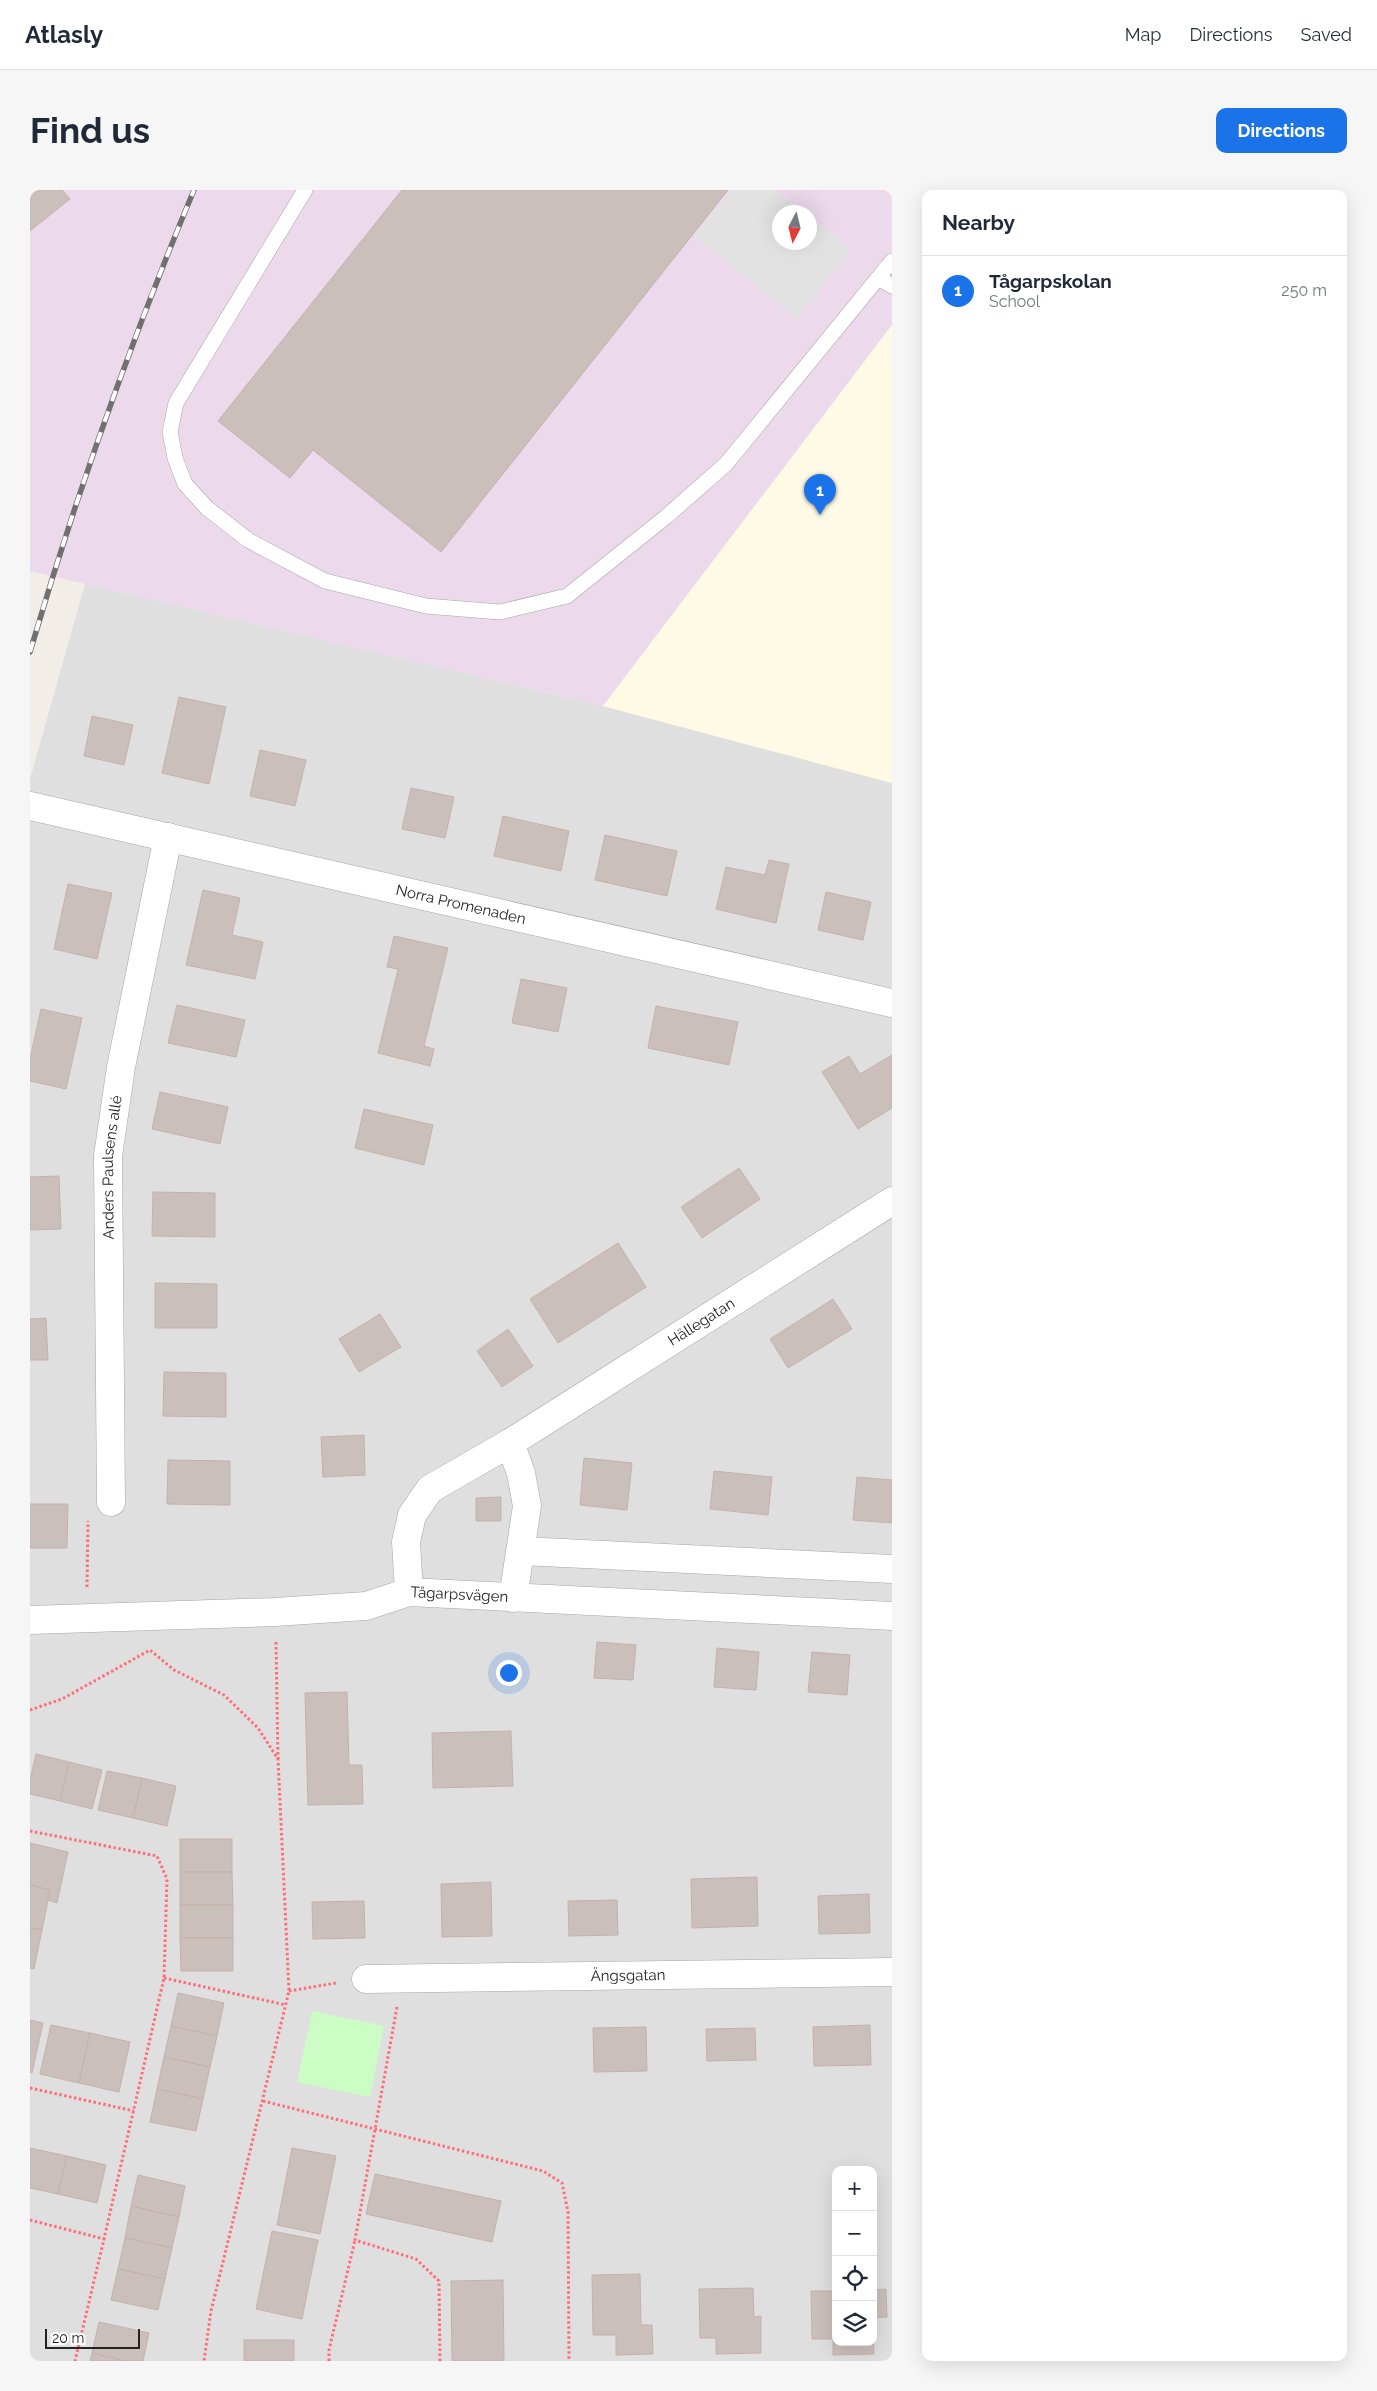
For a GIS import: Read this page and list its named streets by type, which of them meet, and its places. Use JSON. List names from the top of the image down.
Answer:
{
  "streets": {
    "street": [
      "Norra Promenaden",
      "Anders Paulsens allé",
      "Hällegatan",
      "Tågarpsvägen",
      "Ängsgatan"
    ]
  },
  "crossings": [
    ["Norra Promenaden", "Anders Paulsens allé"],
    ["Hällegatan", "Tågarpsvägen"]
  ],
  "scale_bar": "20 m",
  "north": "bottom",
  "page": {
    "header": "Atlasly",
    "nav": ["Map", "Directions", "Saved"],
    "buttons": "Directions",
    "title": "Find us",
    "heading": "Nearby",
    "list": [
      {
        "mark": "1",
        "name": "Tågarpskolan",
        "note": "School",
        "value": "250 m"
      }
    ],
    "pins": "1",
    "map_buttons": ["+", "−"],
    "scale": "20 m"
  }
}
